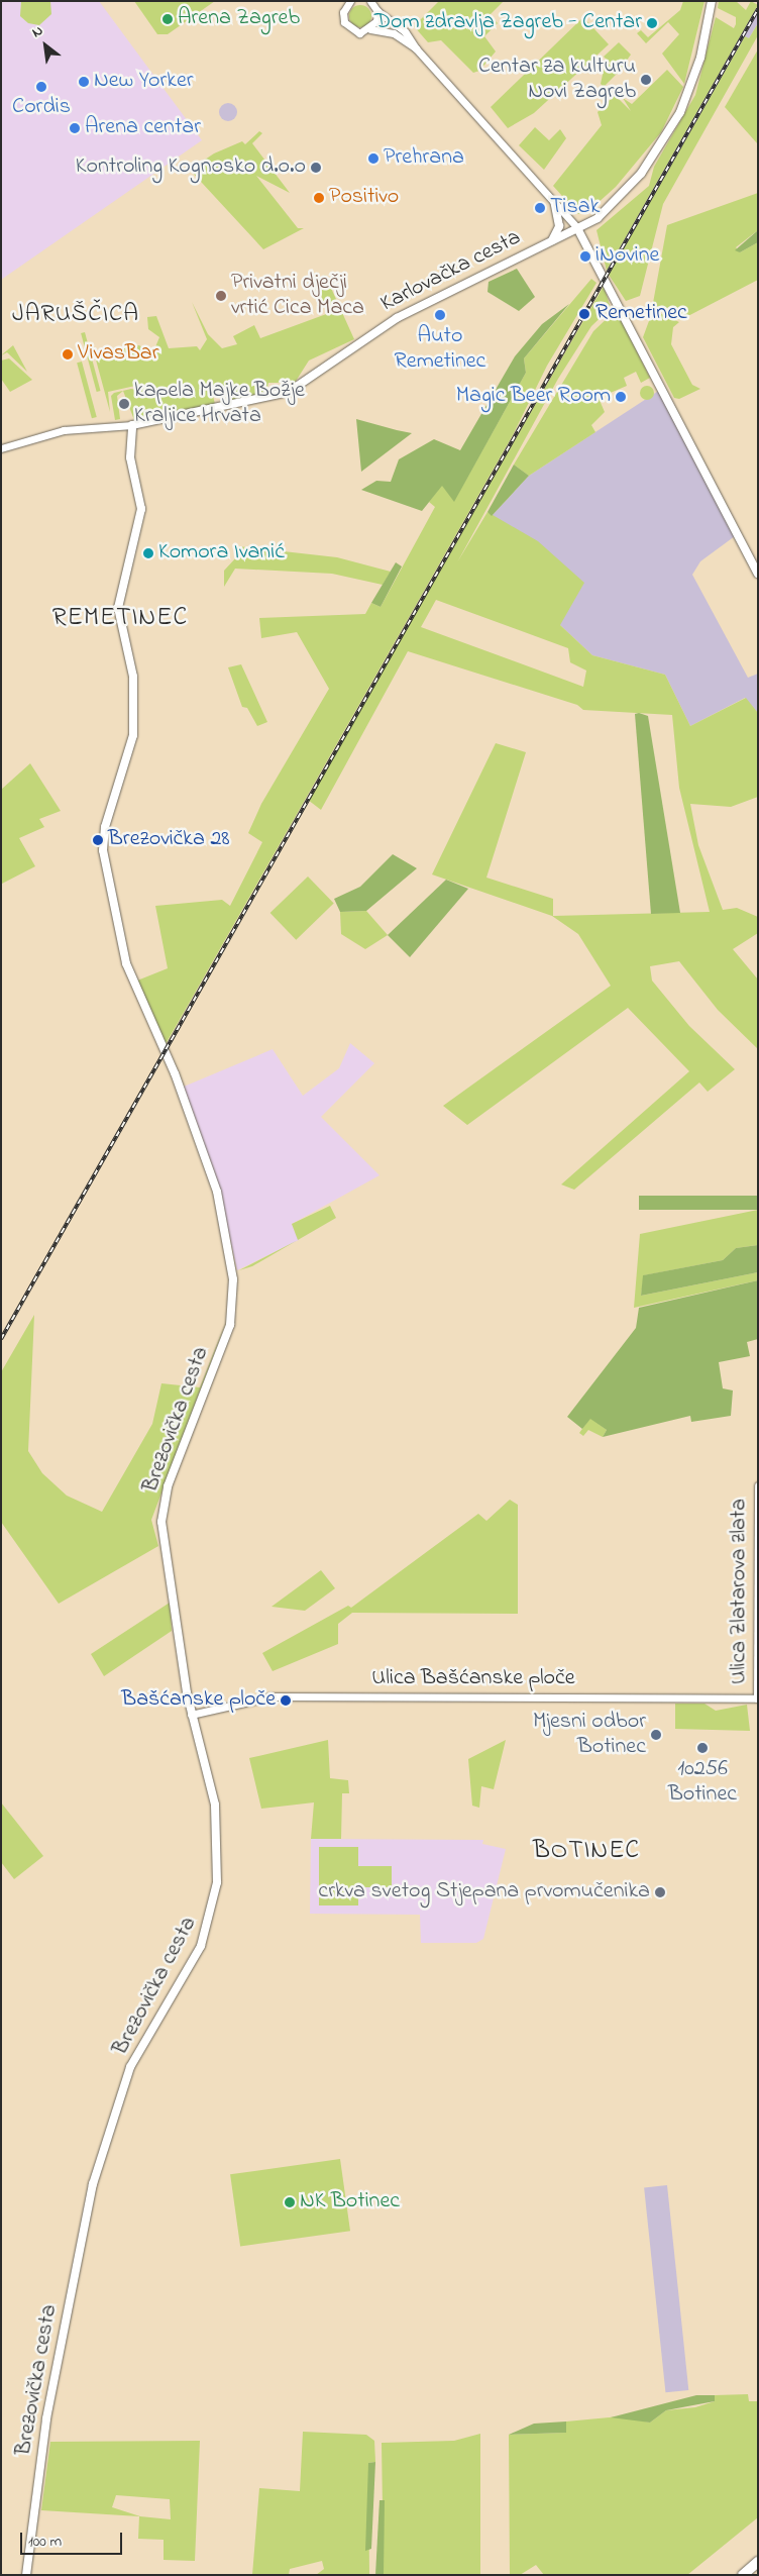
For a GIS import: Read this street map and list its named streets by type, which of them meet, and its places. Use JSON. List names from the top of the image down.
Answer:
{
  "streets": {
    "main road": ["Karlovačka cesta", "Brezovička cesta"],
    "street": ["Ulica Zlatarova zlata", "Ulica Bašćanske ploče"]
  },
  "crossings": [
    ["Karlovačka cesta", "Brezovička cesta"],
    ["Brezovička cesta", "Ulica Bašćanske ploče"],
    ["Ulica Zlatarova zlata", "Ulica Bašćanske ploče"]
  ],
  "districts": ["JARUŠČICA", "REMETINEC", "BOTINEC"],
  "places": [
    "Arena Zagreb",
    "Dom zdravlja Zagreb - Centar",
    "Centar za kulturu Novi Zagreb",
    "New Yorker",
    "Cordis",
    "Arena centar",
    "Prehrana",
    "Kontroling Kognosko d.o.o",
    "Positivo",
    "Tisak",
    "iNovine",
    "Privatni dječji vrtić Cica Maca",
    "Remetinec",
    "Auto Remetinec",
    "VivasBar",
    "Magic Beer Room",
    "kapela Majke Božje Kraljice Hrvata",
    "Komora Ivanić",
    "Brezovička 28",
    "Bašćanske ploče",
    "Mjesni odbor Botinec",
    "10256 Botinec",
    "crkva svetog Stjepana prvomučenika",
    "NK Botinec"
  ],
  "scale_bar": "100 m",
  "north": "top left"
}
